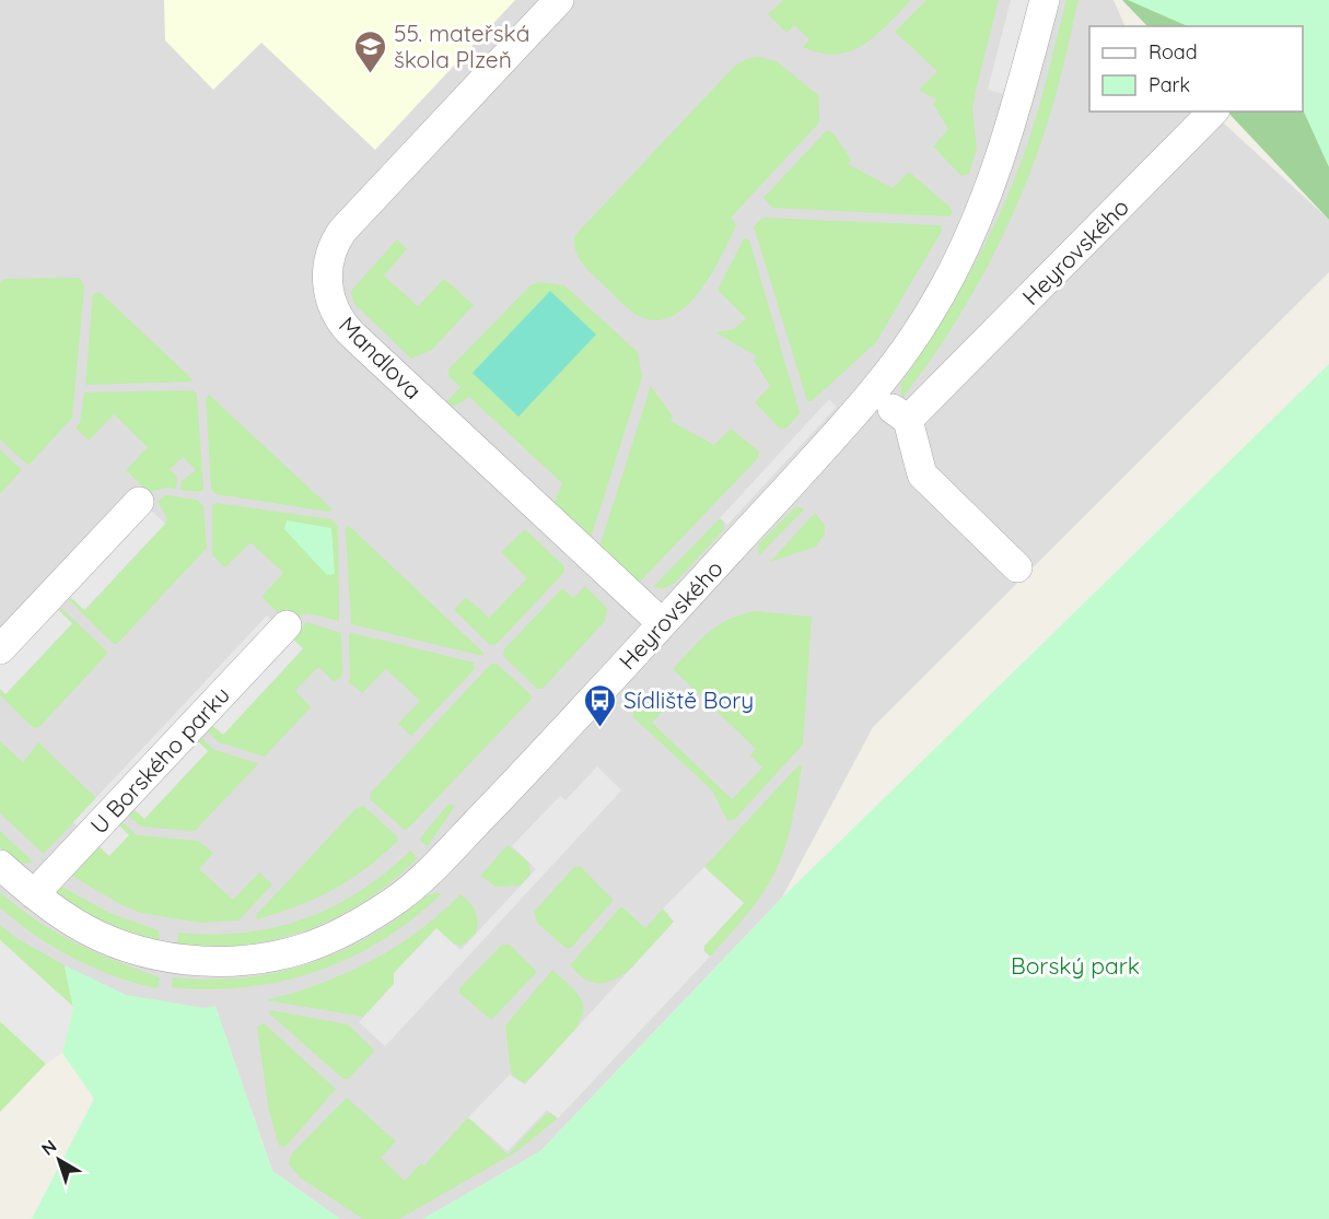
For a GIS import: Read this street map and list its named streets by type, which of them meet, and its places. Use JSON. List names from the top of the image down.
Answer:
{
  "streets": {
    "street": ["Heyrovského", "Mandlova", "U Borského parku"]
  },
  "crossings": [
    ["Heyrovského", "Mandlova"],
    ["Heyrovského", "U Borského parku"]
  ],
  "parks": ["Borský park"],
  "places": {
    "school or university": ["55. mateřská škola Plzeň"],
    "bus stop": ["Sídliště Bory"]
  },
  "legend": ["Road", "Park"],
  "north": "top left"
}
